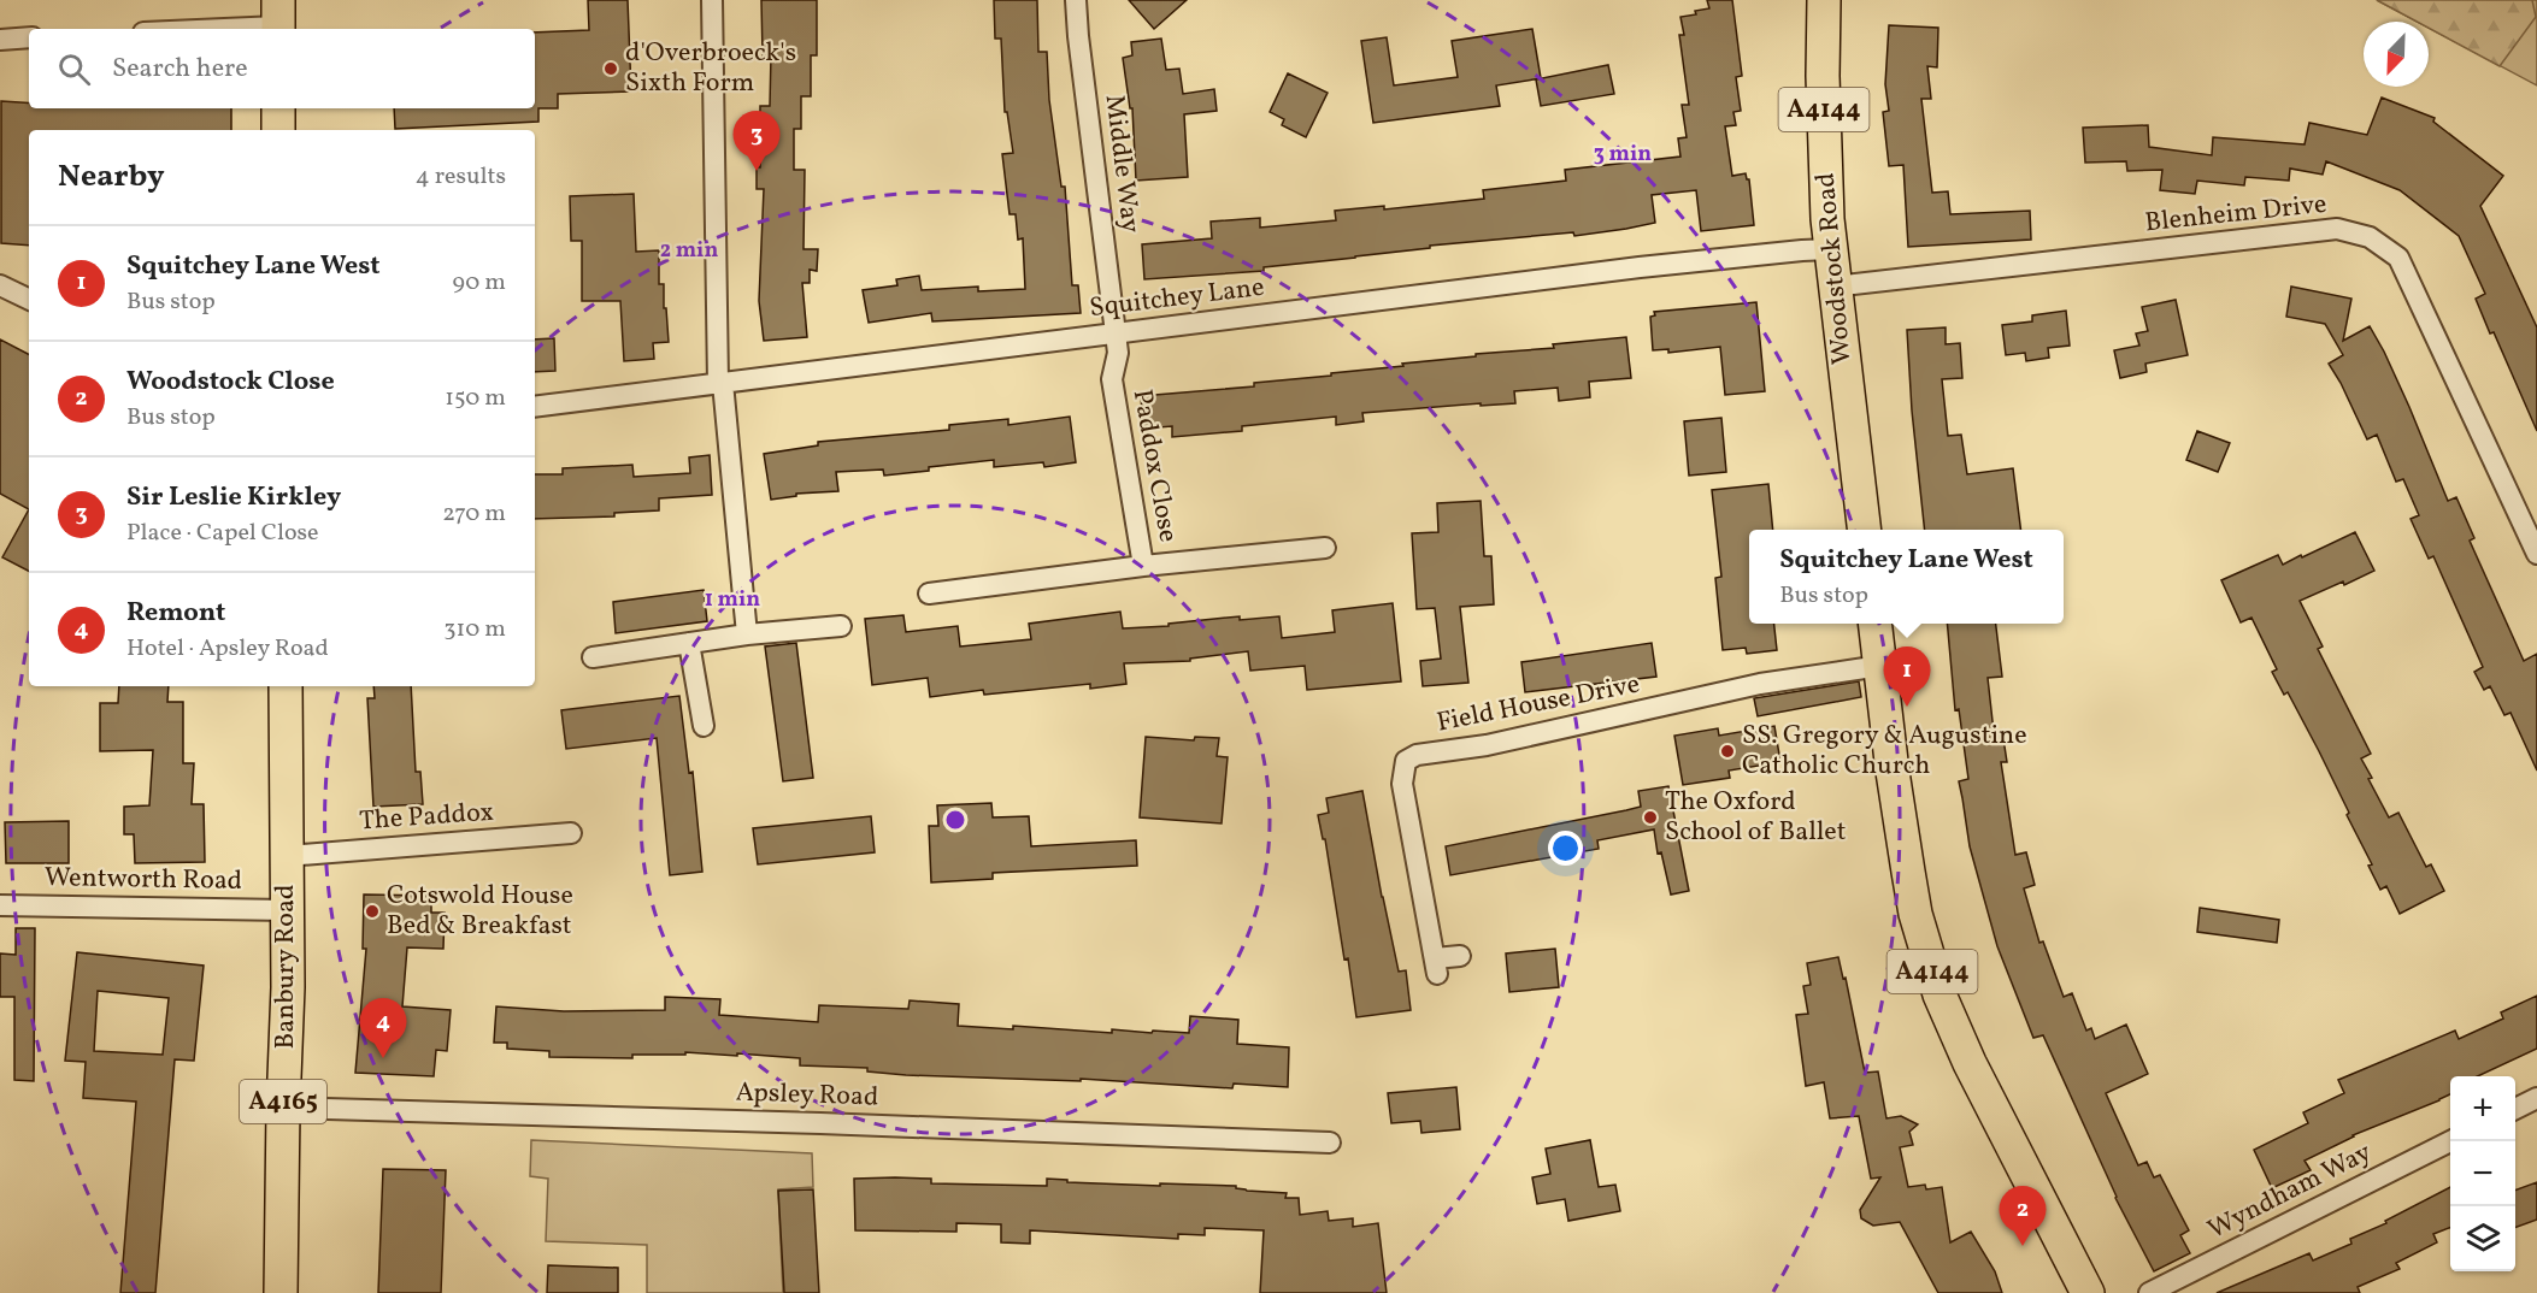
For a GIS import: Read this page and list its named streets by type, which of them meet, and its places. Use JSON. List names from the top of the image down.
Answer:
{
  "streets": {
    "main road": [
      "A4144",
      "Woodstock Road",
      "Banbury Road",
      "A4165"
    ],
    "street": [
      "Middle Way",
      "Blenheim Drive",
      "Squitchey Lane",
      "Paddox Close",
      "Field House Drive",
      "The Paddox",
      "Wentworth Road",
      "Apsley Road",
      "Wyndham Way"
    ]
  },
  "crossings": [
    ["A4144", "Field House Drive"],
    ["Middle Way", "Squitchey Lane"],
    ["Middle Way", "Paddox Close"],
    ["Blenheim Drive", "Woodstock Road"],
    ["Woodstock Road", "Squitchey Lane"],
    ["Squitchey Lane", "Paddox Close"],
    ["The Paddox", "Banbury Road"],
    ["Wentworth Road", "Banbury Road"],
    ["Banbury Road", "Apsley Road"]
  ],
  "places": [
    "d'Overbroeck's Sixth Form",
    "SS. Gregory & Augustine Catholic Church",
    "The Oxford School of Ballet",
    "Cotswold House Bed & Breakfast"
  ],
  "north": "bottom left",
  "page": {
    "search": "Search here",
    "pins": [
      "3",
      "1",
      "4",
      "2"
    ],
    "heading": ["Nearby", "4 results"],
    "list": [
      {
        "mark": "1",
        "name": "Squitchey Lane West",
        "note": "Bus stop",
        "value": "90 m"
      },
      {
        "mark": "2",
        "name": "Woodstock Close",
        "note": "Bus stop",
        "value": "150 m"
      },
      {
        "mark": "3",
        "name": "Sir Leslie Kirkley",
        "note": "Place · Capel Close",
        "value": "270 m"
      },
      {
        "mark": "4",
        "name": "Remont",
        "note": "Hotel · Apsley Road",
        "value": "310 m"
      }
    ],
    "popup": ["Squitchey Lane West", "Bus stop"],
    "map_buttons": ["+", "−"]
  },
  "rings": ["3 min", "2 min", "1 min"]
}
